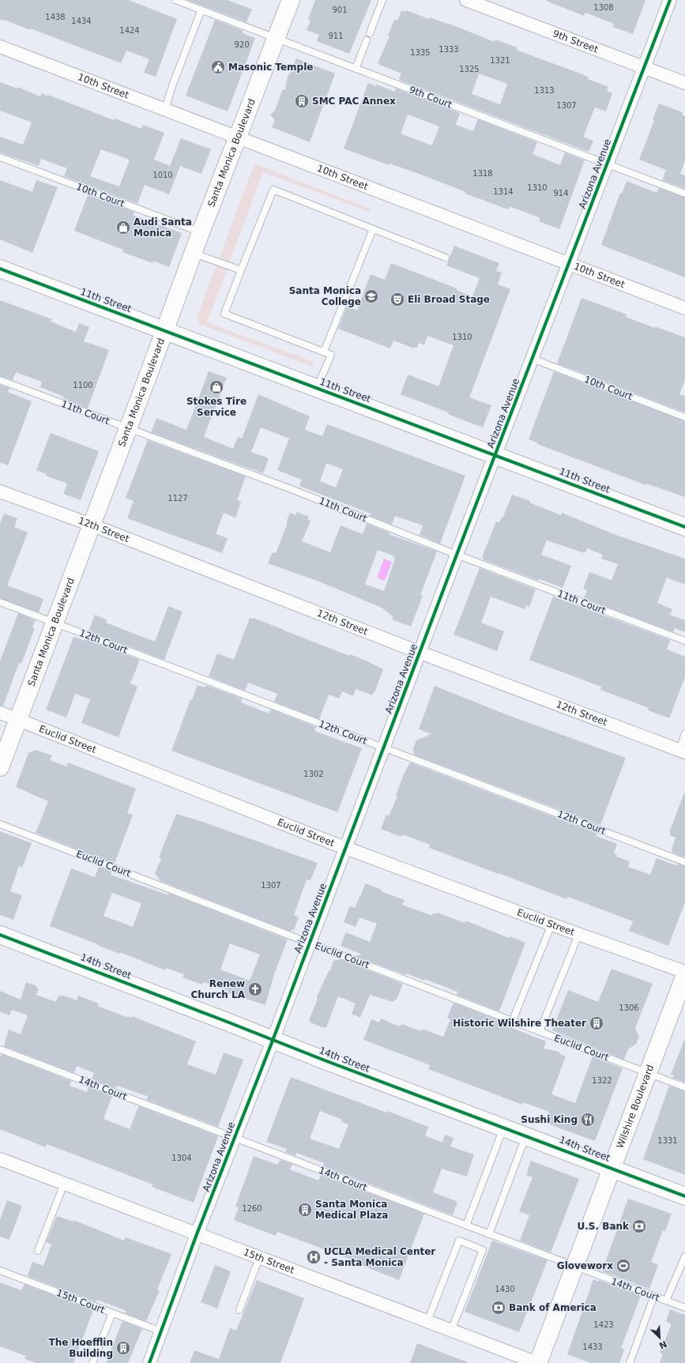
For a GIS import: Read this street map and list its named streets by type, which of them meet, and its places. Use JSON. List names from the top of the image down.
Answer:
{
  "streets": {
    "street": [
      "9th Street",
      "10th Street",
      "Santa Monica Boulevard",
      "Arizona Avenue",
      "11th Street",
      "12th Street",
      "Euclid Street",
      "14th Street",
      "Wilshire Boulevard",
      "15th Street"
    ],
    "lane": [
      "9th Court",
      "10th Court",
      "11th Court",
      "12th Court",
      "Euclid Court",
      "14th Court",
      "15th Court"
    ]
  },
  "crossings": [
    ["9th Street", "Arizona Avenue"],
    ["10th Street", "Santa Monica Boulevard"],
    ["10th Street", "Arizona Avenue"],
    ["9th Court", "Santa Monica Boulevard"],
    ["9th Court", "Arizona Avenue"],
    ["Santa Monica Boulevard", "10th Court"],
    ["Santa Monica Boulevard", "11th Street"],
    ["Santa Monica Boulevard", "11th Court"],
    ["Santa Monica Boulevard", "12th Street"],
    ["Santa Monica Boulevard", "12th Court"],
    ["Santa Monica Boulevard", "Euclid Street"],
    ["Arizona Avenue", "10th Court"],
    ["Arizona Avenue", "11th Street"],
    ["Arizona Avenue", "11th Court"],
    ["Arizona Avenue", "12th Street"],
    ["Arizona Avenue", "12th Court"],
    ["Arizona Avenue", "Euclid Street"],
    ["Arizona Avenue", "Euclid Court"],
    ["Arizona Avenue", "14th Street"],
    ["Arizona Avenue", "14th Court"],
    ["Arizona Avenue", "15th Street"],
    ["Arizona Avenue", "15th Court"],
    ["Euclid Court", "Wilshire Boulevard"],
    ["14th Street", "Wilshire Boulevard"],
    ["14th Court", "Wilshire Boulevard"],
    ["Wilshire Boulevard", "15th Street"]
  ],
  "places": {
    "public building": ["Masonic Temple"],
    "building": [
      "SMC PAC Annex",
      "Historic Wilshire Theater",
      "Santa Monica Medical Plaza",
      "The Hoefflin Building"
    ],
    "shop": ["Audi Santa Monica", "Stokes Tire Service"],
    "school or university": ["Santa Monica College"],
    "theatre": ["Eli Broad Stage"],
    "church": ["Renew Church LA"],
    "restaurant": ["Sushi King"],
    "bank": ["U.S. Bank", "Bank of America"],
    "hospital": ["UCLA Medical Center - Santa Monica"],
    "sports": ["Gloveworx"]
  },
  "house_numbers": [
    "1308",
    "901",
    "1438",
    "1434",
    "1424",
    "911",
    "920",
    "1333",
    "1335",
    "1321",
    "1325",
    "1313",
    "1307",
    "1318",
    "1010",
    "1310",
    "1314",
    "914",
    "1310",
    "1100",
    "1127",
    "1302",
    "1307",
    "1306",
    "1322",
    "1331",
    "1304",
    "1260",
    "1430",
    "1423",
    "1433"
  ],
  "north": "bottom right"
}
